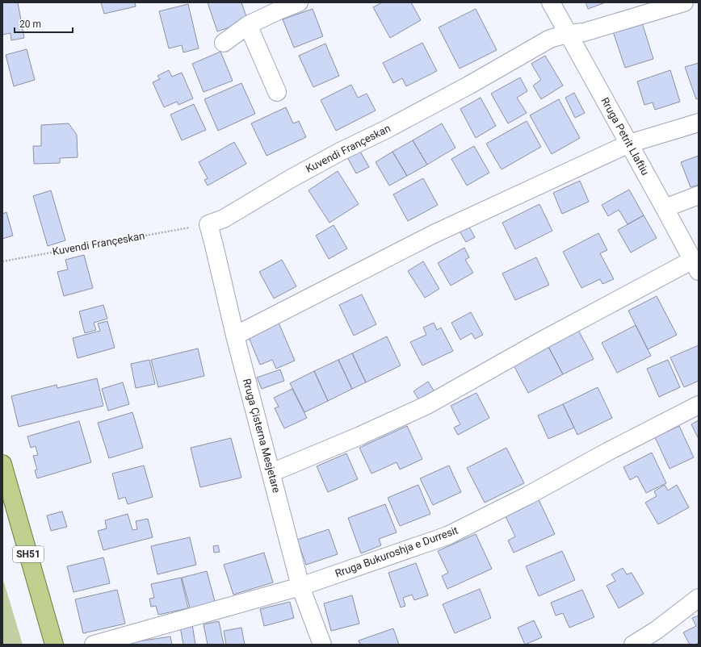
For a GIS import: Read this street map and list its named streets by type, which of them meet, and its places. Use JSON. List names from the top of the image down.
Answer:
{
  "streets": {
    "main road": ["SH51"],
    "street": [
      "Rruga Petrit Llaftiu",
      "Kuvendi Françeskan",
      "Rruga Çisterna Mesjetare",
      "Rruga Bukuroshja e Durresit"
    ]
  },
  "crossings": [
    ["Rruga Petrit Llaftiu", "Kuvendi Françeskan"],
    ["Kuvendi Françeskan", "Rruga Çisterna Mesjetare"],
    ["Rruga Çisterna Mesjetare", "Rruga Bukuroshja e Durresit"]
  ],
  "scale_bar": "20 m"
}
